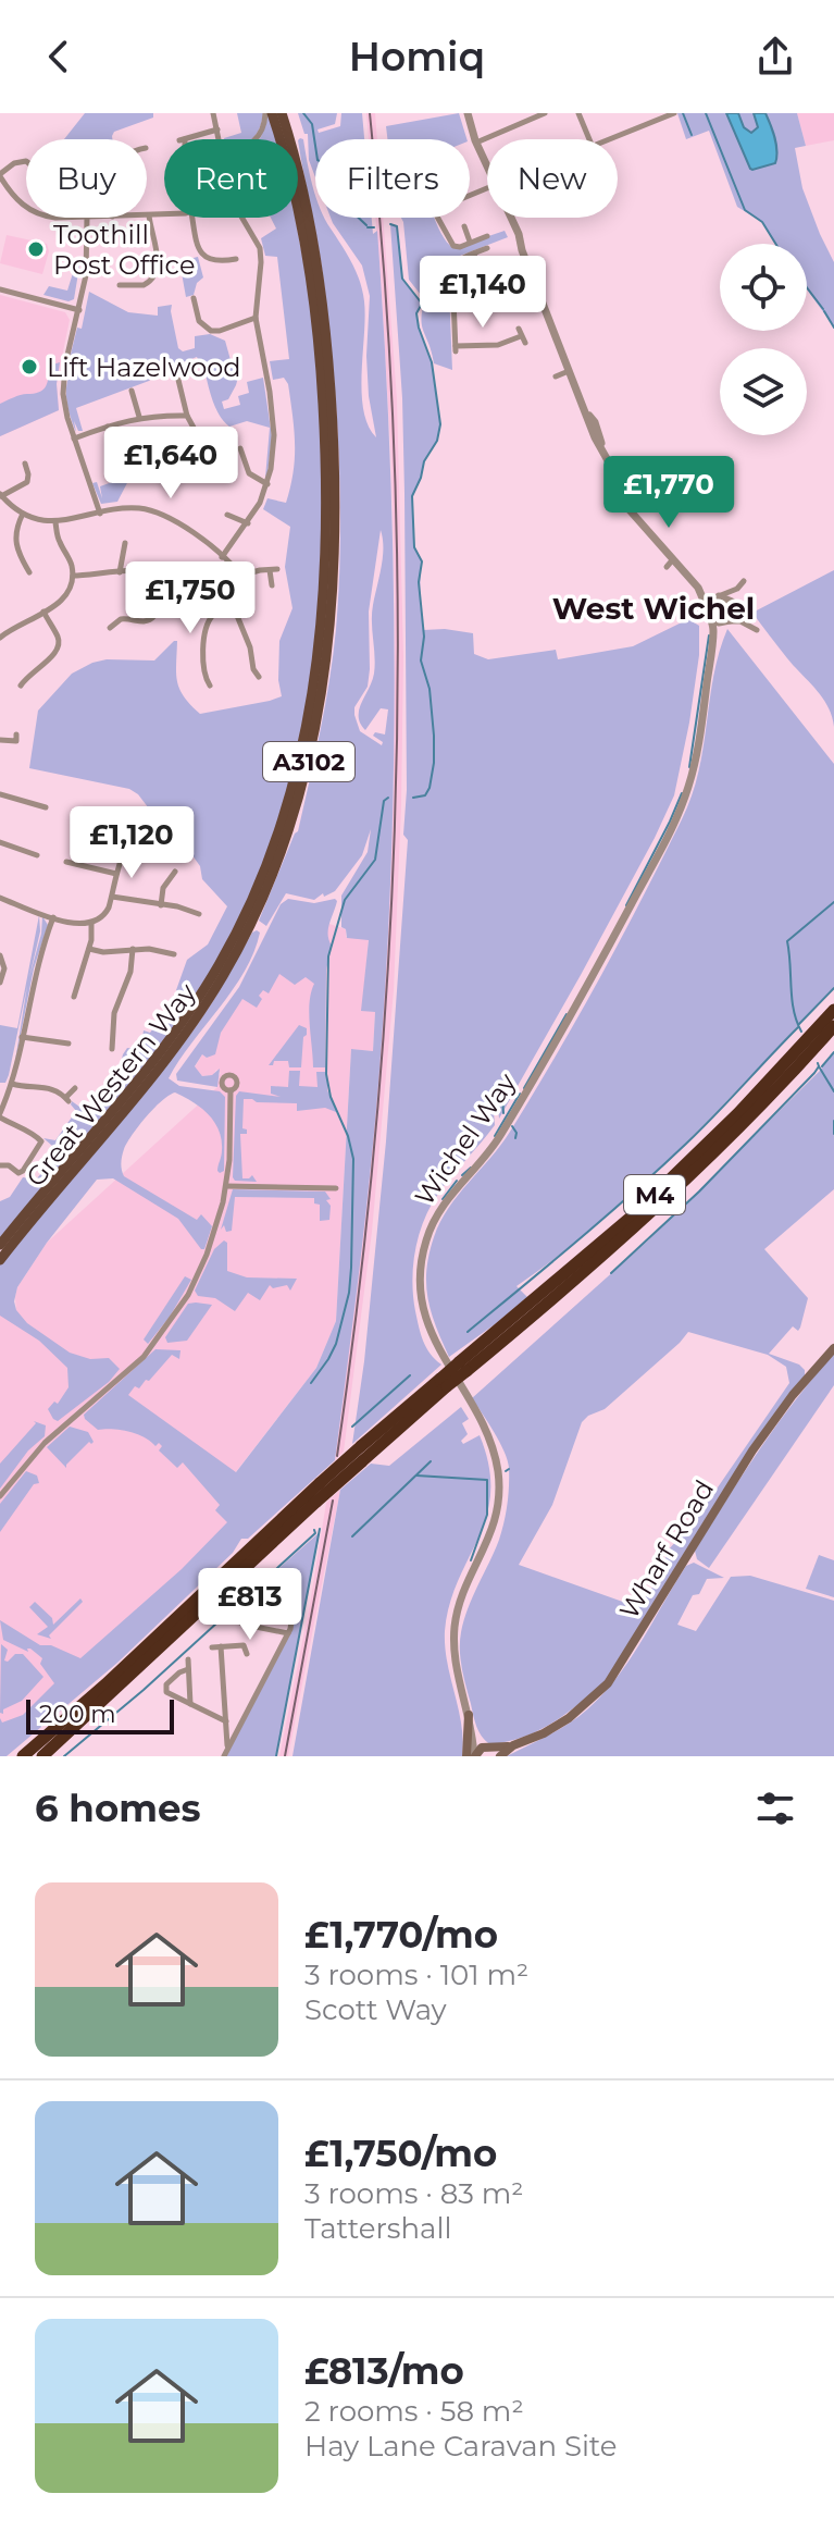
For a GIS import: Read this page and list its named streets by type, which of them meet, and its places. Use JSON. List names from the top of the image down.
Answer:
{
  "streets": {
    "highway": ["M4"],
    "main road": ["A3102", "Great Western Way", "Wharf Road"],
    "street": ["Wichel Way"]
  },
  "crossings": [
    ["Wichel Way", "Wharf Road"]
  ],
  "districts": ["West Wichel"],
  "places": ["Toothill Post Office", "Lift Hazelwood"],
  "scale_bar": "200 m",
  "page": {
    "header": "Homiq",
    "chip": [
      "Buy",
      "Rent",
      "Filters",
      "New"
    ],
    "price": [
      "£1,140",
      "£1,640",
      "£1,770",
      "£1,750",
      "£1,120",
      "£813"
    ],
    "scale": "200 m",
    "heading": "6 homes",
    "list": [
      {
        "name": "£1,770/mo",
        "note": "3 rooms · 101 m² · Scott Way"
      },
      {
        "name": "£1,750/mo",
        "note": "3 rooms · 83 m² · Tattershall"
      },
      {
        "name": "£813/mo",
        "note": "2 rooms · 58 m² · Hay Lane Caravan Site"
      }
    ]
  }
}
